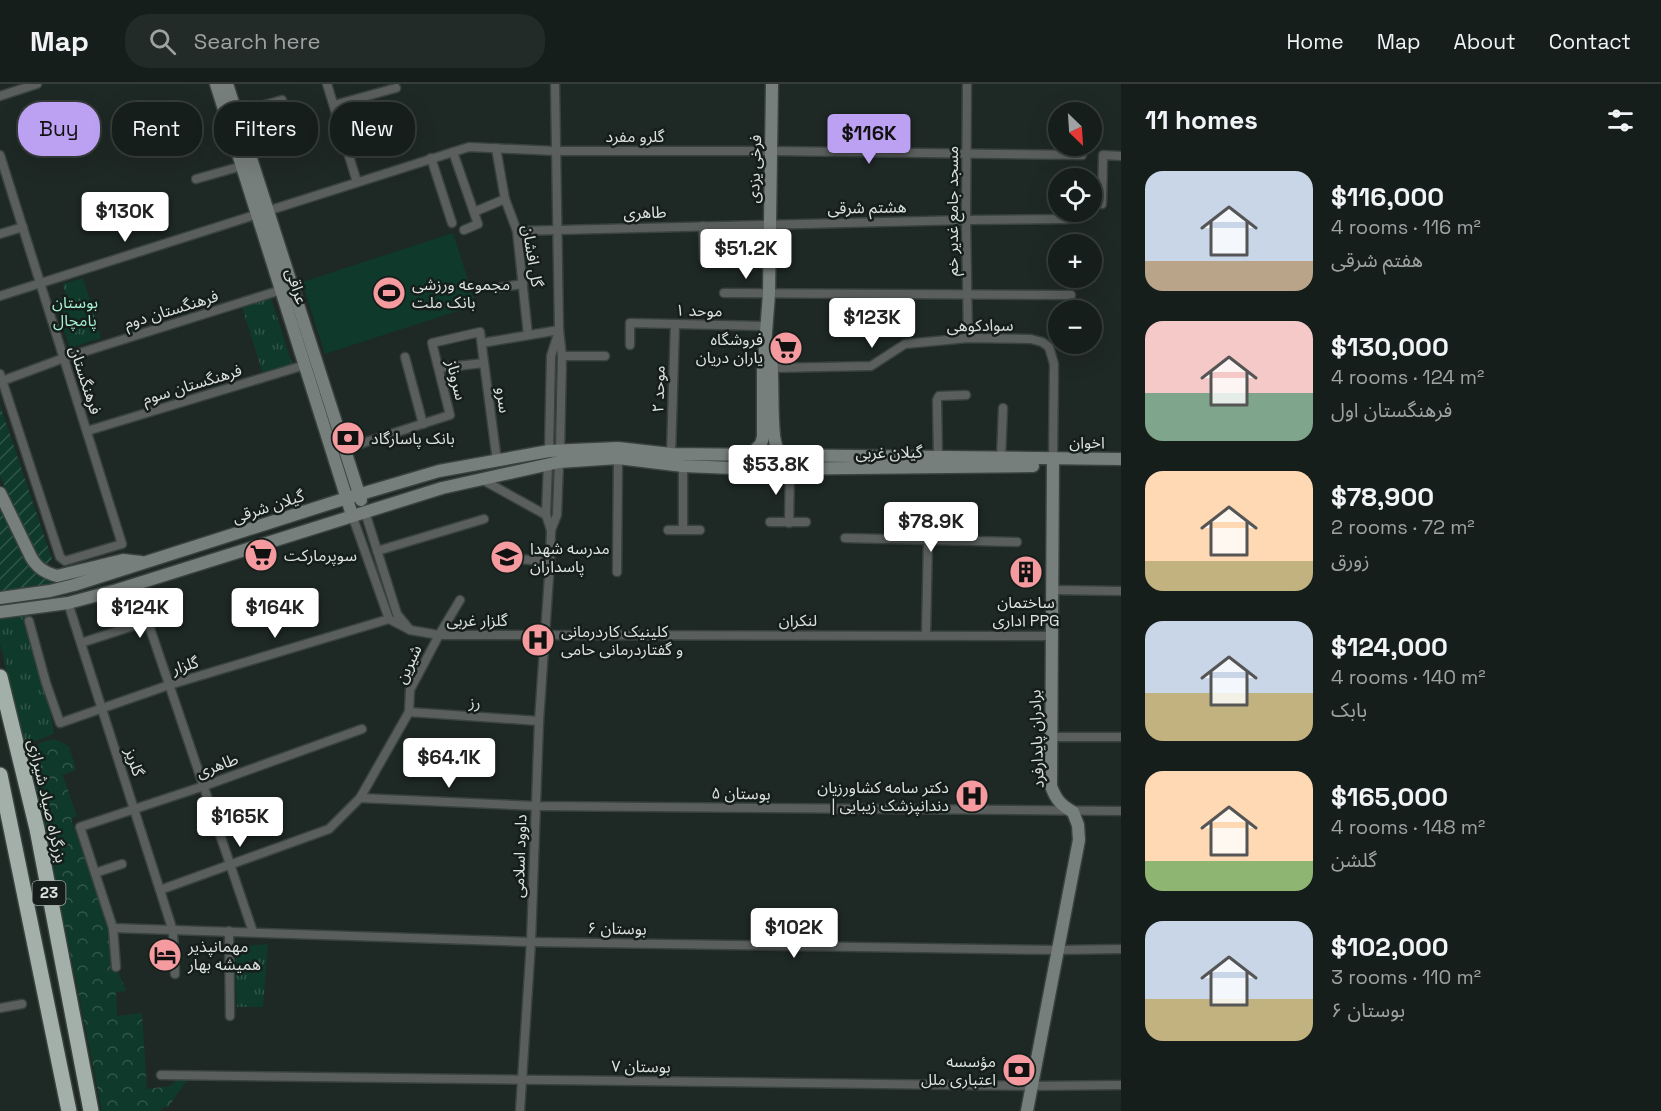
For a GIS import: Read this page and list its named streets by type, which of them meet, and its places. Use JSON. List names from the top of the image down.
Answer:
{
  "streets": {
    "highway": ["بزرگراه صیاد شیرازی", "23"],
    "main road": [
      "فرخی یزدی",
      "عراقی",
      "اخوان",
      "گیلان غربی",
      "گیلان شرقی",
      "برادران پایدارفرد"
    ],
    "street": [
      "گلرو مفرد",
      "هشتم شرقی",
      "مسجد جامع غدیر خم",
      "طاهری",
      "گل افشان",
      "فرهنگستان دوم",
      "موحد ۱",
      "سوادکوهی",
      "فرهنگستان",
      "سروناز",
      "فرهنگستان سوم",
      "موحد ۲",
      "سرو",
      "گلزار غربی",
      "لنکران",
      "شیرین",
      "گلزار",
      "رز",
      "گلریز",
      "بوستان ۵",
      "داوود اسلامی",
      "بوستان ۶",
      "بوستان ۷"
    ]
  },
  "crossings": [
    ["گلرو مفرد", "فرخی یزدی"],
    ["گلرو مفرد", "مسجد جامع غدیر خم"],
    ["گلرو مفرد", "گل افشان"],
    ["گلرو مفرد", "عراقی"],
    ["گلرو مفرد", "فرهنگستان"],
    ["گلرو مفرد", "داوود اسلامی"],
    ["فرخی یزدی", "هشتم شرقی"],
    ["فرخی یزدی", "طاهری"],
    ["فرخی یزدی", "موحد ۱"],
    ["فرخی یزدی", "سوادکوهی"],
    ["فرخی یزدی", "گیلان غربی"],
    ["هشتم شرقی", "مسجد جامع غدیر خم"],
    ["هشتم شرقی", "طاهری"],
    ["مسجد جامع غدیر خم", "سوادکوهی"],
    ["طاهری", "گل افشان"],
    ["طاهری", "گلریز"],
    ["طاهری", "داوود اسلامی"],
    ["گل افشان", "سروناز"],
    ["عراقی", "فرهنگستان دوم"],
    ["عراقی", "سروناز"],
    ["عراقی", "فرهنگستان سوم"],
    ["عراقی", "گیلان شرقی"],
    ["فرهنگستان دوم", "فرهنگستان"],
    ["موحد ۱", "موحد ۲"],
    ["سوادکوهی", "اخوان"],
    ["سوادکوهی", "گیلان غربی"],
    ["سوادکوهی", "برادران پایدارفرد"],
    ["فرهنگستان", "فرهنگستان سوم"],
    ["سروناز", "سرو"],
    ["سروناز", "داوود اسلامی"],
    ["موحد ۲", "گیلان غربی"],
    ["سرو", "گیلان شرقی"],
    ["اخوان", "گیلان غربی"],
    ["اخوان", "برادران پایدارفرد"],
    ["گیلان غربی", "گیلان شرقی"],
    ["گیلان غربی", "برادران پایدارفرد"],
    ["گیلان غربی", "داوود اسلامی"],
    ["گیلان شرقی", "گلریز"],
    ["گیلان شرقی", "داوود اسلامی"],
    ["گلزار غربی", "لنکران"],
    ["گلزار غربی", "شیرین"],
    ["گلزار غربی", "داوود اسلامی"],
    ["لنکران", "برادران پایدارفرد"],
    ["لنکران", "داوود اسلامی"],
    ["شیرین", "رز"],
    ["شیرین", "بوستان ۵"],
    ["گلزار", "گلریز"],
    ["رز", "داوود اسلامی"],
    ["برادران پایدارفرد", "بوستان ۵"],
    ["گلریز", "بوستان ۶"],
    ["بوستان ۵", "داوود اسلامی"],
    ["داوود اسلامی", "بوستان ۶"],
    ["داوود اسلامی", "بوستان ۷"]
  ],
  "parks": ["بوستان پامچال"],
  "places": {
    "sports": ["مجموعه ورزشی بانک ملت"],
    "supermarket": ["فروشگاه یاران دریان", "سوپرمارکت"],
    "bank": ["بانک پاسارگاد", "مؤسسه اعتباری ملل"],
    "school or university": ["مدرسه شهدا پاسداران"],
    "building": ["ساختمان اداری PPG"],
    "hospital": ["کلینیک کاردرمانی و گفتاردرمانی حامی", "دکتر سامه کشاورزیان | دندانپزشک زیبایی"],
    "hotel": ["مهمانپذیر همیشه بهار"]
  },
  "north": "bottom right",
  "page": {
    "header": "Map",
    "search": "Search here",
    "nav": [
      "Home",
      "Map",
      "About",
      "Contact"
    ],
    "heading": "11 homes",
    "map_buttons": ["+", "−"],
    "chip": [
      "Buy",
      "Rent",
      "Filters",
      "New"
    ],
    "price": [
      "$116K",
      "$130K",
      "$51.2K",
      "$123K",
      "$53.8K",
      "$78.9K",
      "$124K",
      "$164K",
      "$64.1K",
      "$165K",
      "$102K"
    ],
    "list": [
      {
        "name": "$116,000",
        "note": "4 rooms · 116 m² · هفتم شرقی"
      },
      {
        "name": "$130,000",
        "note": "4 rooms · 124 m² · فرهنگستان اول"
      },
      {
        "name": "$78,900",
        "note": "2 rooms · 72 m² · زورق"
      },
      {
        "name": "$124,000",
        "note": "4 rooms · 140 m² · بابک"
      },
      {
        "name": "$165,000",
        "note": "4 rooms · 148 m² · گلشن"
      },
      {
        "name": "$102,000",
        "note": "3 rooms · 110 m² · بوستان ۶"
      }
    ]
  }
}
